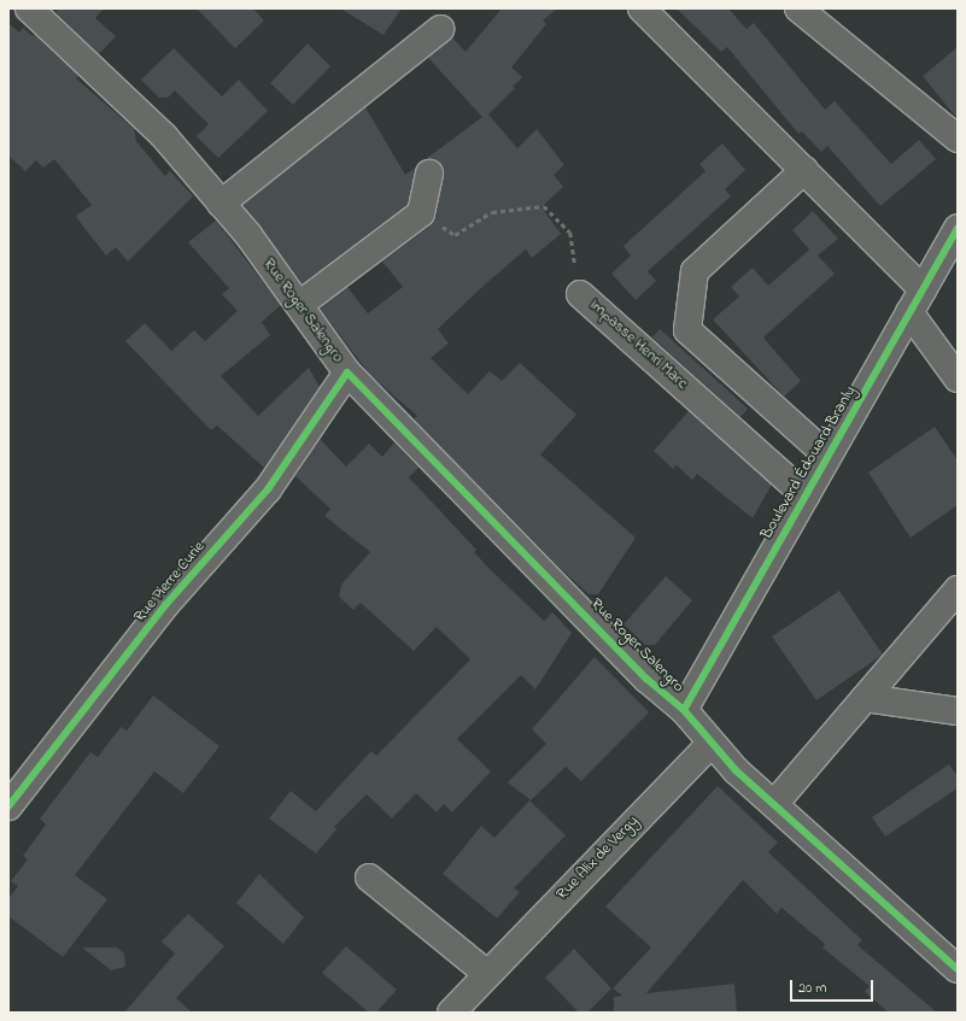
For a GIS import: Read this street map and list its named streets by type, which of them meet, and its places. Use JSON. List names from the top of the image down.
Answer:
{
  "streets": {
    "street": [
      "Rue Roger Salengro",
      "Impasse Henri Marc",
      "Boulevard Édouard Branly",
      "Rue Pierre Curie",
      "Rue Alix de Vergy"
    ]
  },
  "crossings": [
    ["Rue Roger Salengro", "Boulevard Édouard Branly"],
    ["Rue Roger Salengro", "Rue Pierre Curie"],
    ["Rue Roger Salengro", "Rue Alix de Vergy"],
    ["Impasse Henri Marc", "Boulevard Édouard Branly"]
  ],
  "scale_bar": "20 m"
}
